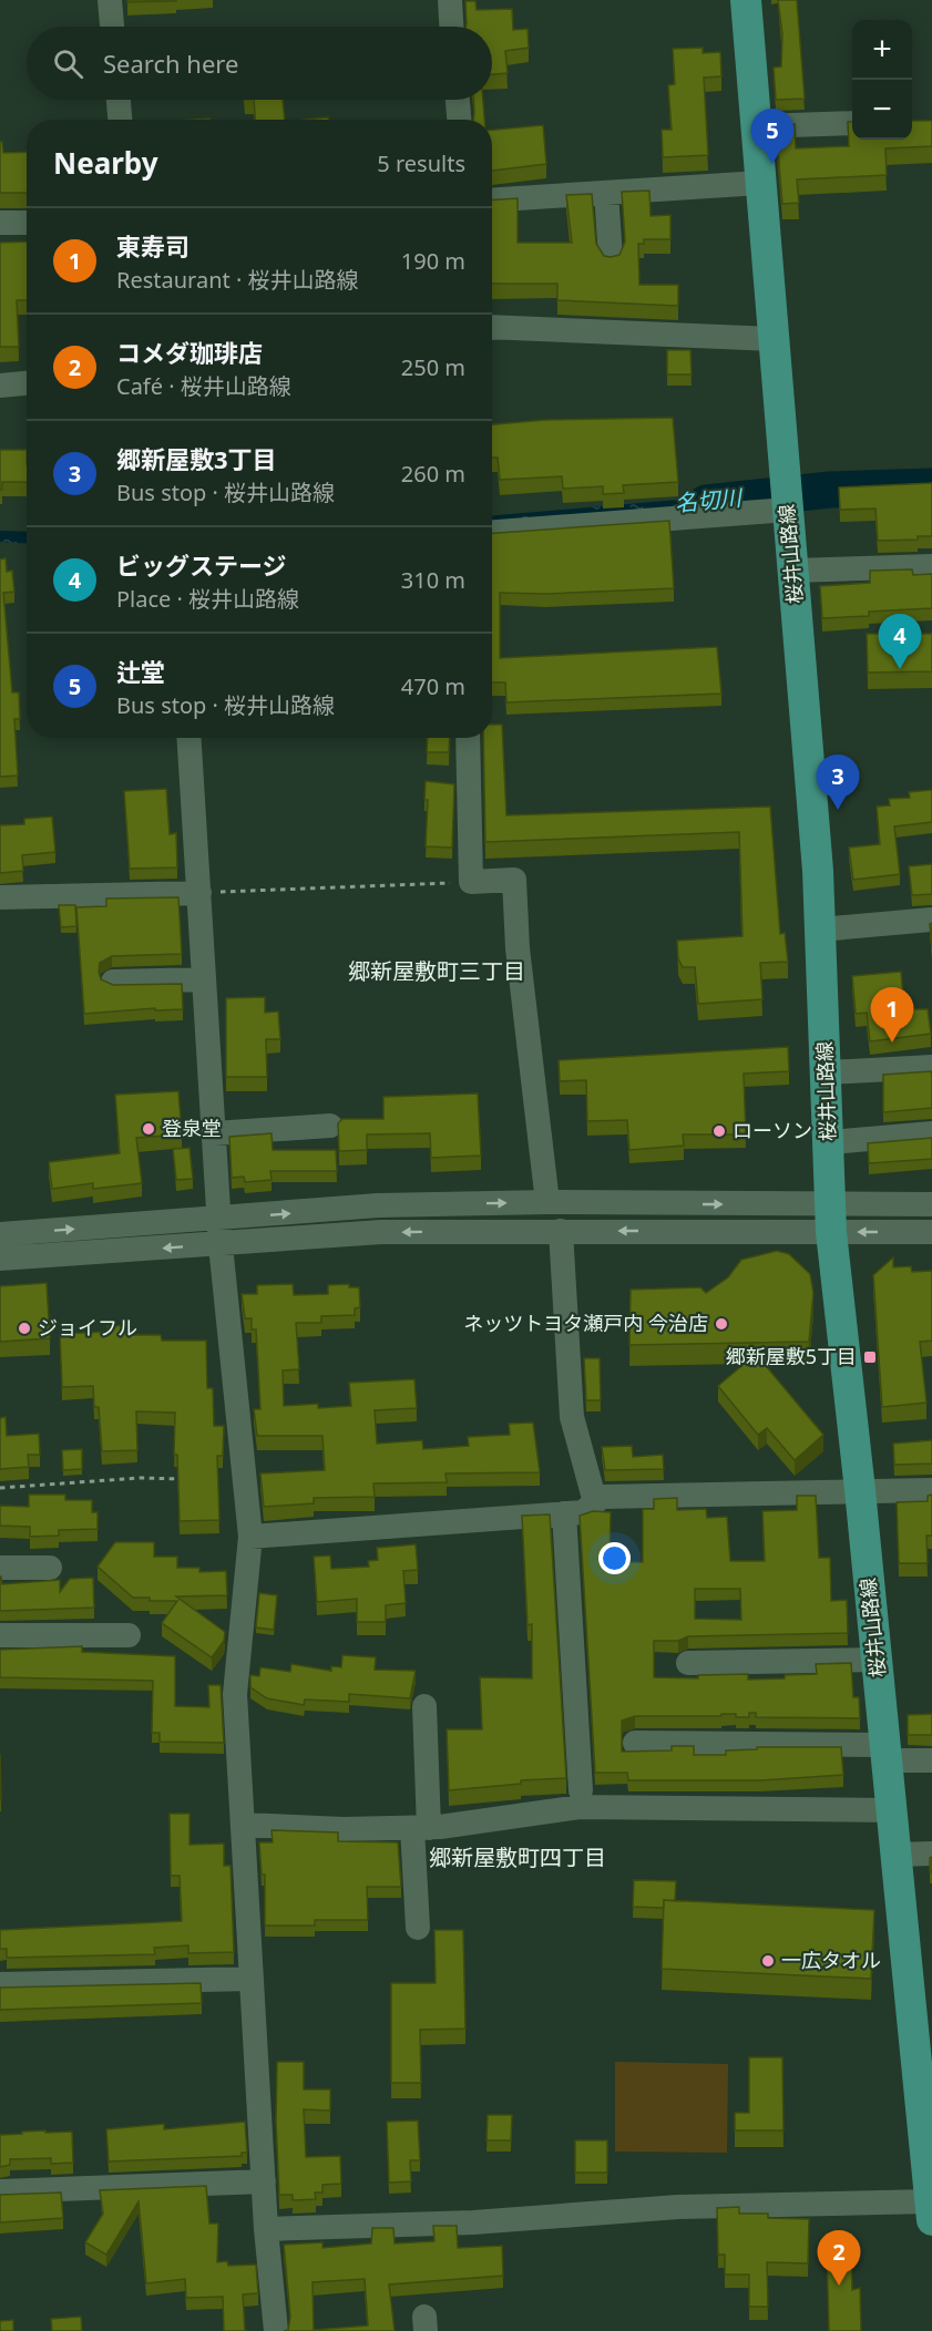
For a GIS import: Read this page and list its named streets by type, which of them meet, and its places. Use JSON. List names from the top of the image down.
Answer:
{
  "streets": {
    "main road": ["桜井山路線"]
  },
  "districts": ["郷新屋敷町三丁目", "郷新屋敷町四丁目"],
  "water": ["名切川"],
  "places": {
    "other": [
      "登泉堂",
      "ローソン",
      "ネッツトヨタ瀬戸内 今治店",
      "ジョイフル",
      "一広タオル"
    ],
    "transit": ["郷新屋敷5丁目"]
  },
  "page": {
    "map_buttons": ["+", "−"],
    "search": "Search here",
    "pins": [
      "5",
      "4",
      "3",
      "1",
      "2"
    ],
    "heading": ["Nearby", "5 results"],
    "list": [
      {
        "mark": "1",
        "name": "東寿司",
        "note": "Restaurant · 桜井山路線",
        "value": "190 m"
      },
      {
        "mark": "2",
        "name": "コメダ珈琲店",
        "note": "Café · 桜井山路線",
        "value": "250 m"
      },
      {
        "mark": "3",
        "name": "郷新屋敷3丁目",
        "note": "Bus stop · 桜井山路線",
        "value": "260 m"
      },
      {
        "mark": "4",
        "name": "ビッグステージ",
        "note": "Place · 桜井山路線",
        "value": "310 m"
      },
      {
        "mark": "5",
        "name": "辻堂",
        "note": "Bus stop · 桜井山路線",
        "value": "470 m"
      }
    ]
  }
}
